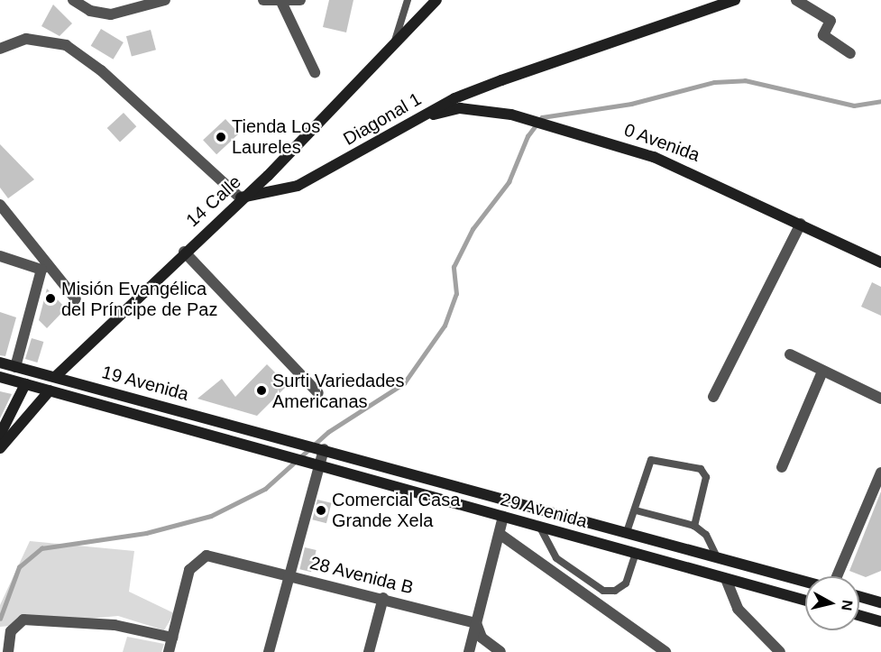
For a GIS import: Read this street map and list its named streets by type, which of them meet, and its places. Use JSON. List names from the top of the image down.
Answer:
{
  "streets": {
    "main road": [
      "Diagonal 1",
      "0 Avenida",
      "14 Calle",
      "19 Avenida",
      "29 Avenida"
    ],
    "street": ["28 Avenida B"]
  },
  "crossings": [
    ["Diagonal 1", "0 Avenida"],
    ["Diagonal 1", "14 Calle"],
    ["14 Calle", "19 Avenida"],
    ["19 Avenida", "29 Avenida"]
  ],
  "places": [
    "Tienda Los Laureles",
    "Misión Evangélica del Príncipe de Paz",
    "Surti Variedades Americanas",
    "Comercial Casa Grande Xela"
  ],
  "north": "right"
}
